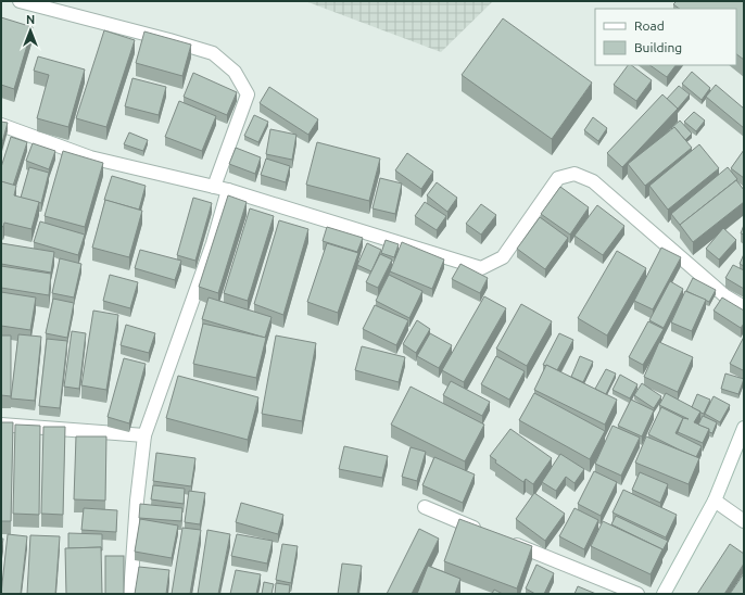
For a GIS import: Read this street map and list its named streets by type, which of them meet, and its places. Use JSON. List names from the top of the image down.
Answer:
{
  "legend": ["Road", "Building"],
  "north": "top"
}
